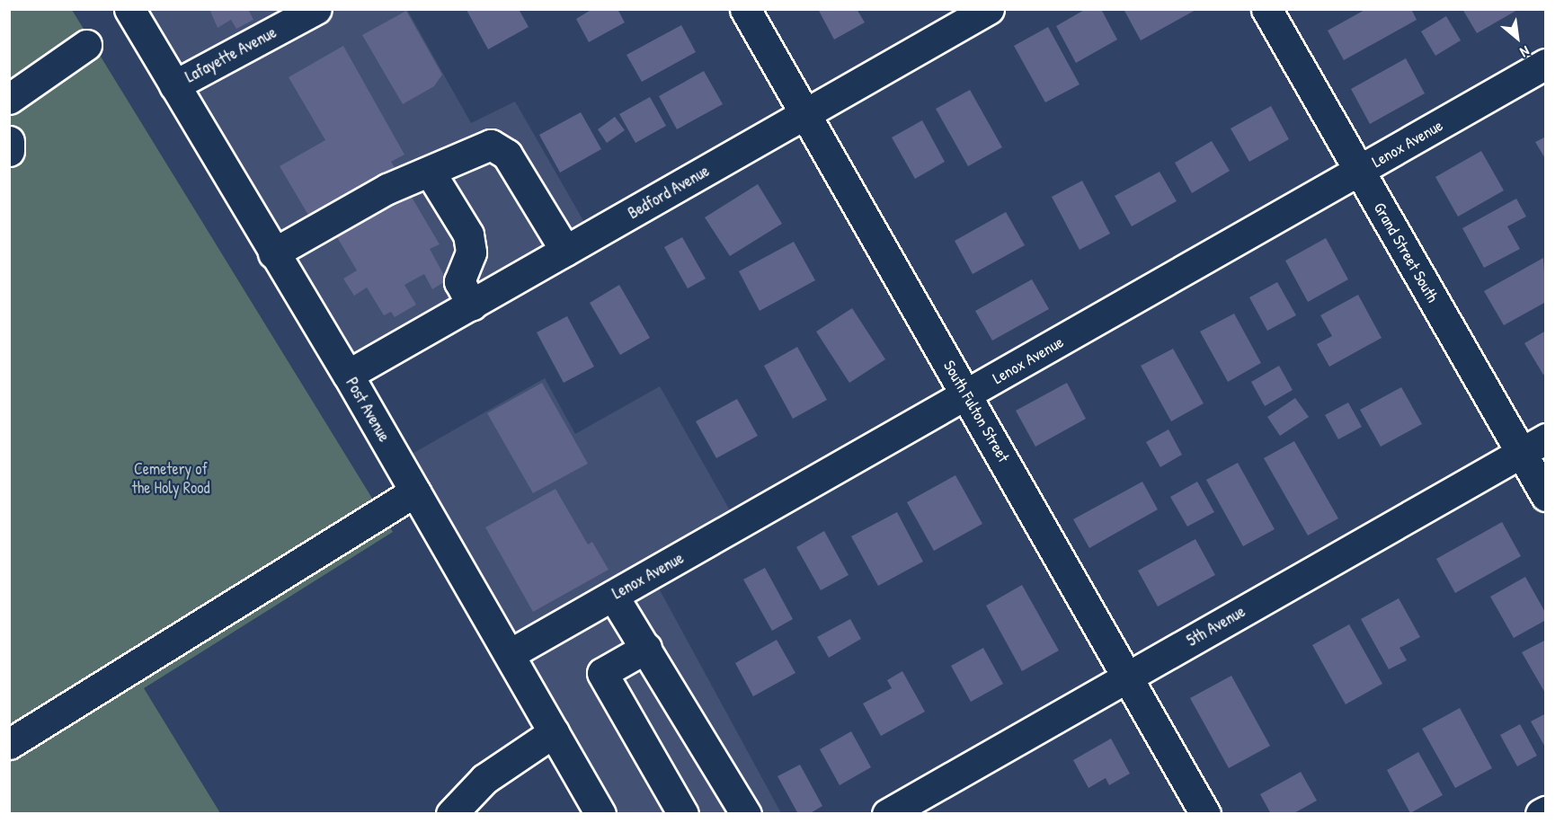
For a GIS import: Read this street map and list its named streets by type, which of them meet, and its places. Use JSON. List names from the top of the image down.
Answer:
{
  "streets": {
    "street": [
      "Lafayette Avenue",
      "Lenox Avenue",
      "Bedford Avenue",
      "Grand Street South",
      "Post Avenue",
      "South Fulton Street",
      "5th Avenue"
    ]
  },
  "crossings": [
    ["Lafayette Avenue", "Post Avenue"],
    ["Lenox Avenue", "Grand Street South"],
    ["Lenox Avenue", "Post Avenue"],
    ["Lenox Avenue", "South Fulton Street"],
    ["Bedford Avenue", "Post Avenue"],
    ["Bedford Avenue", "South Fulton Street"],
    ["Grand Street South", "5th Avenue"],
    ["South Fulton Street", "5th Avenue"]
  ],
  "parks": ["Cemetery of the Holy Rood"],
  "north": "bottom right"
}
